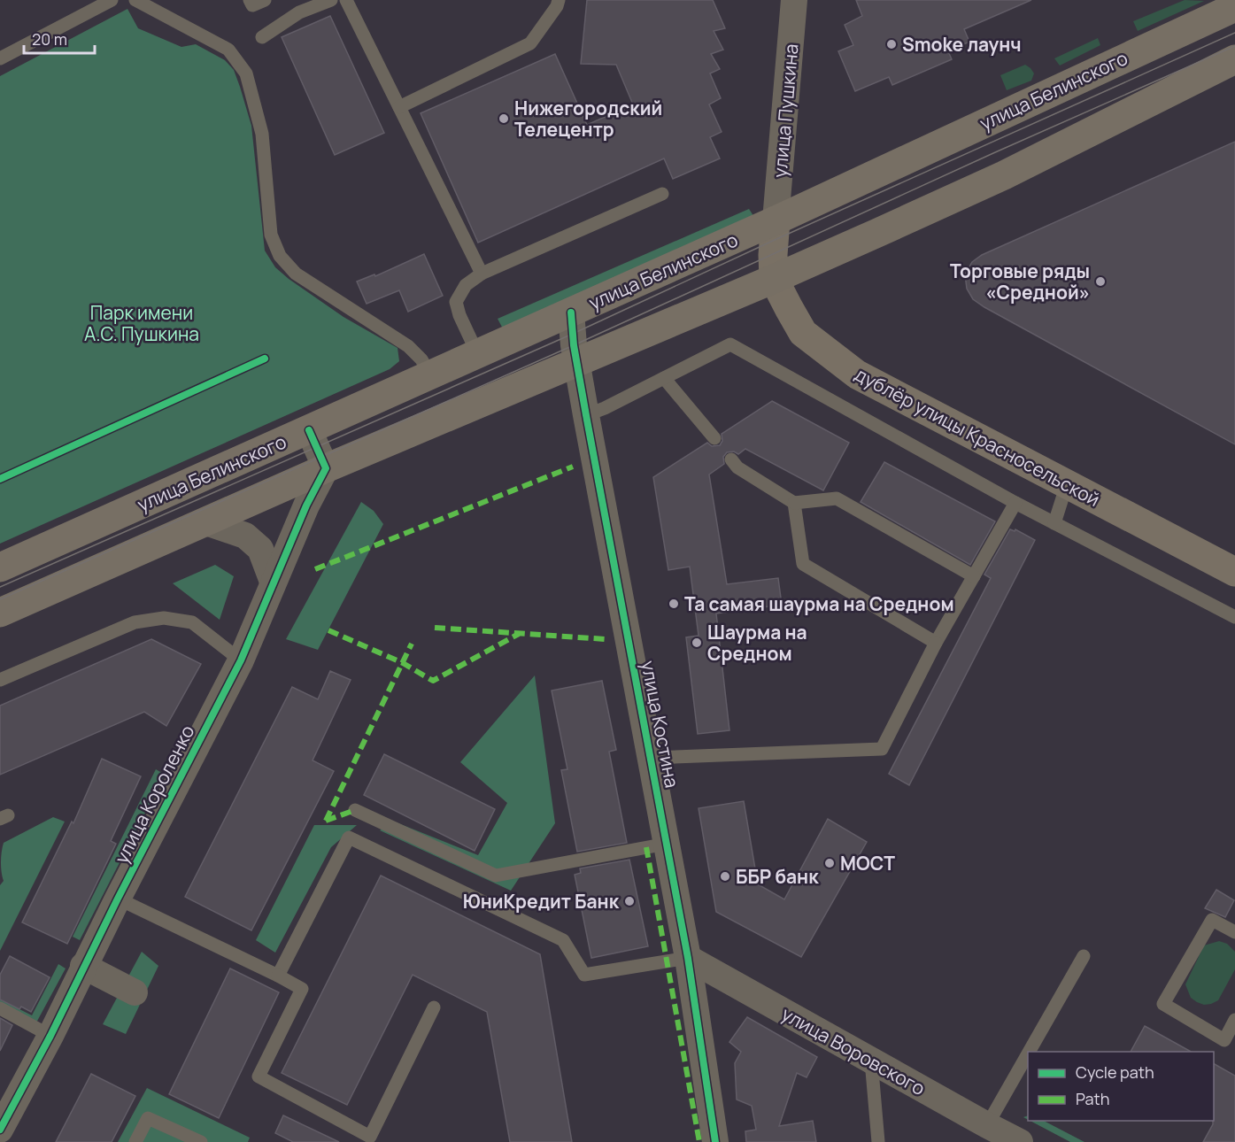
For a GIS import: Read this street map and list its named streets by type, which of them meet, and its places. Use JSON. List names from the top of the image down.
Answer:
{
  "streets": {
    "main road": ["улица Белинского", "дублёр улицы Красносельской"],
    "street": [
      "улица Пушкина",
      "улица Костина",
      "улица Короленко",
      "улица Воровского"
    ]
  },
  "crossings": [
    ["улица Белинского", "улица Пушкина"],
    ["улица Белинского", "дублёр улицы Красносельской"],
    ["улица Белинского", "улица Костина"],
    ["улица Пушкина", "дублёр улицы Красносельской"],
    ["улица Костина", "улица Воровского"]
  ],
  "parks": ["Парк имени А.С. Пушкина"],
  "places": [
    "Smoke лаунч",
    "Нижегородский Телецентр",
    "Торговые ряды «Средной»",
    "Та самая шаурма на Средном",
    "Шаурма на Средном",
    "МОСТ",
    "ББР банк",
    "ЮниКредит Банк"
  ],
  "legend": ["Cycle path", "Path"],
  "scale_bar": "20 m"
}
